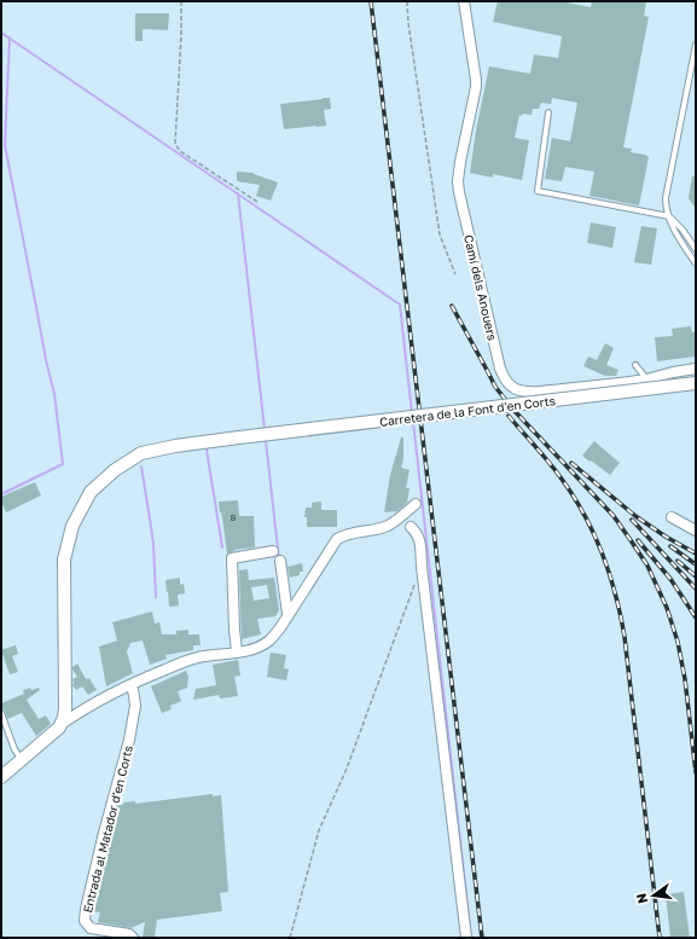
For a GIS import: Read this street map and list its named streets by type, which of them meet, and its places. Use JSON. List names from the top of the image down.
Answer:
{
  "streets": {
    "street": ["Camí dels Anouers", "Carretera de la Font d'en Corts", "Entrada al Matador d'en Corts"]
  },
  "house_numbers": ["8"],
  "north": "left"
}
